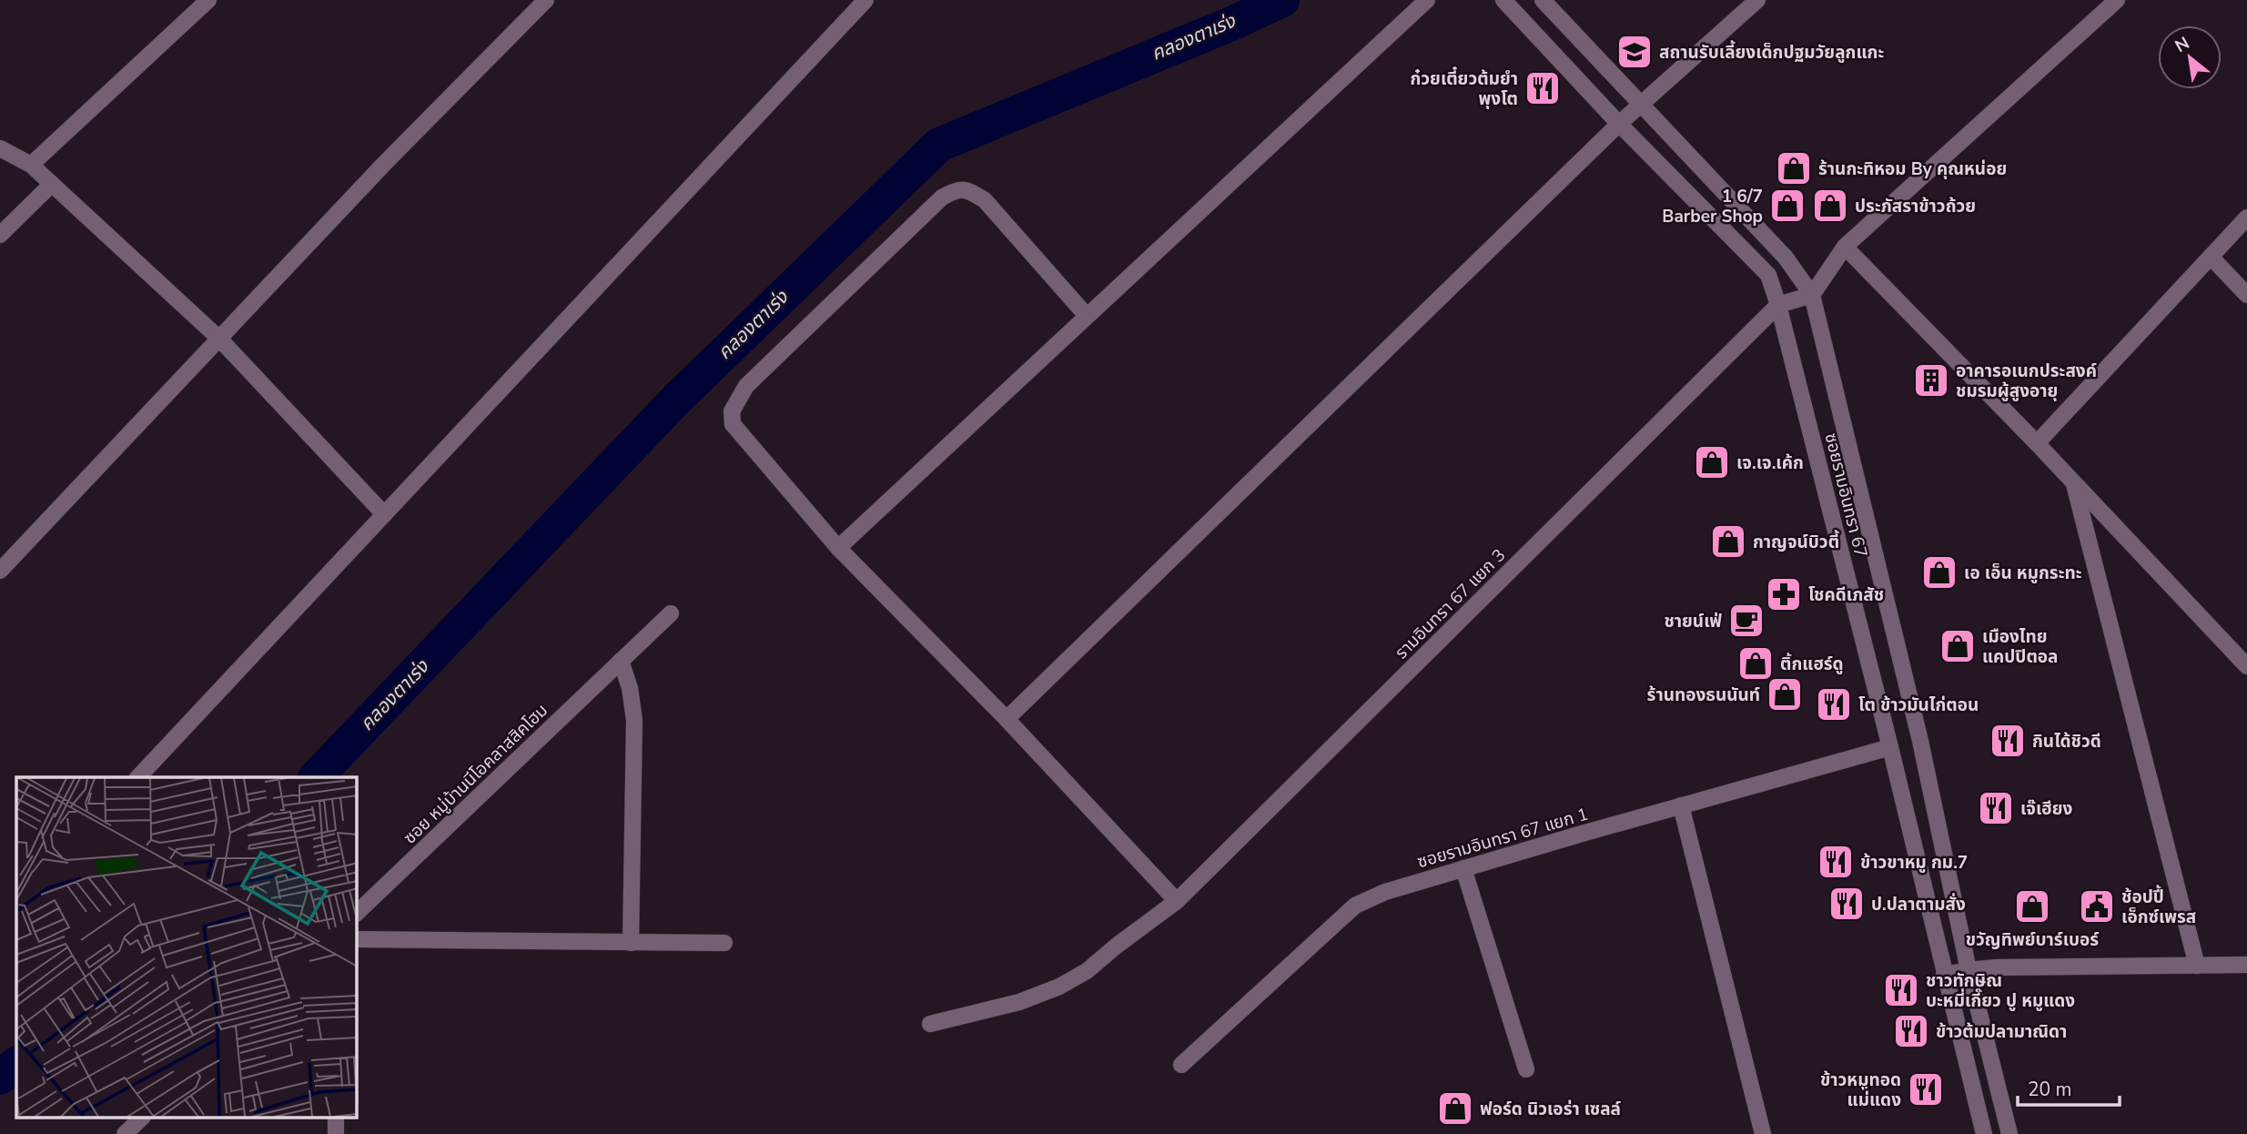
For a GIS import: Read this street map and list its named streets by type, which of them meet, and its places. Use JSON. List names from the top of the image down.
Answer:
{
  "streets": {
    "street": [
      "ซอยรามอินทรา 67",
      "รามอินทรา 67 แยก 3",
      "ซอย หมู่บ้านนีโอคลาสสิคโฮม",
      "ซอยรามอินทรา 67 แยก 1"
    ]
  },
  "crossings": [
    ["ซอยรามอินทรา 67", "รามอินทรา 67 แยก 3"],
    ["ซอยรามอินทรา 67", "ซอยรามอินทรา 67 แยก 1"]
  ],
  "water": ["คลองตาเร่ง"],
  "places": {
    "school or university": ["สถานรับเลี้ยงเด็กปฐมวัยลูกแกะ"],
    "restaurant": [
      "ก๋วยเตี๋ยวต้มยำ พุงโต",
      "โต ข้าวมันไก่ตอน",
      "กินได้ชิวดี",
      "เจ๊เฮียง",
      "ข้าวขาหมู กม.7",
      "ป.ปลาตามสั่ง",
      "ชาวทักษิณ บะหมี่เกี๊ยว ปู หมูแดง",
      "ข้าวต้มปลามาณิดา",
      "ข้าวหมูทอด แม่แดง"
    ],
    "shop": [
      "ร้านกะทิหอม By คุณหน่อย",
      "1 6/7 Barber Shop",
      "ประภัสราข้าวถ้วย",
      "เจ.เจ.เค้ก",
      "กาญจน์บิวตี้",
      "เอ เอ็น หมูกระทะ",
      "เมืองไทย แคปปิตอล",
      "ติ้กแฮร์ดู",
      "ร้านทองธนนันท์",
      "ขวัญทิพย์บาร์เบอร์",
      "ฟอร์ด นิวเอร่า เซลล์"
    ],
    "building": ["อาคารอเนกประสงค์ ชมรมผู้สูงอายุ"],
    "pharmacy": ["โชคดีเภสัช"],
    "cafe": ["ชายน์เฟ่"],
    "public building": ["ช้อปปี้ เอ็กซ์เพรส"]
  },
  "scale_bar": "20 m",
  "north": "top left"
}
